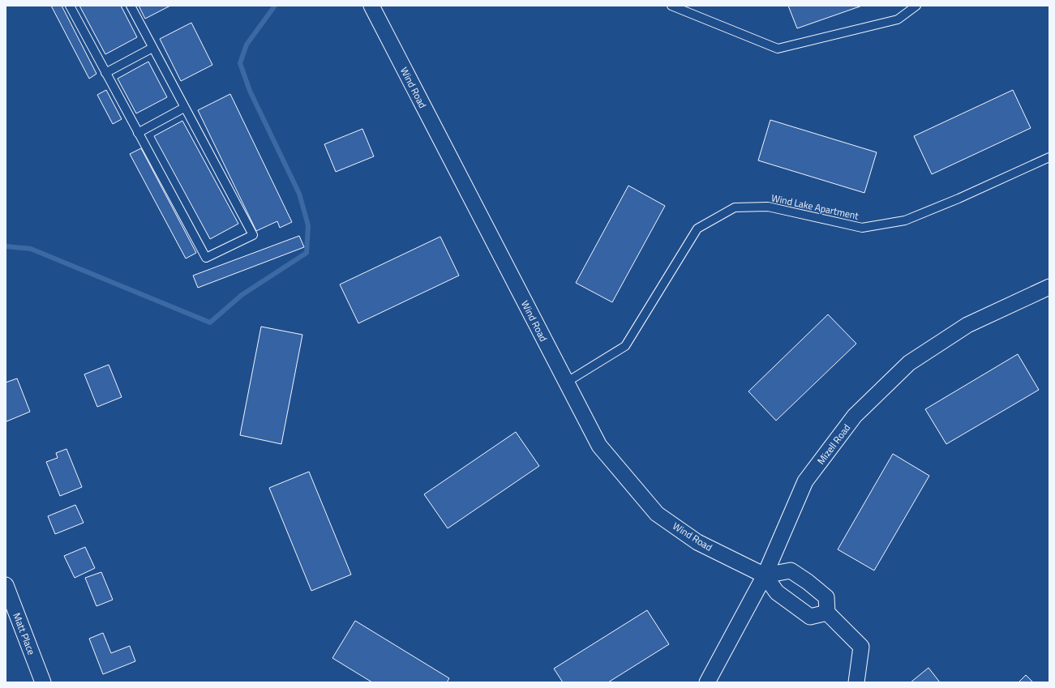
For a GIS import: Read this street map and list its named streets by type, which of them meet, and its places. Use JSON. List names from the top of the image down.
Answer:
{
  "streets": {
    "street": ["Wind Road", "Mizell Road", "Matt Place"],
    "lane": ["Wind Lake Apartment"]
  },
  "crossings": [
    ["Wind Road", "Wind Lake Apartment"],
    ["Wind Road", "Mizell Road"]
  ]
}
